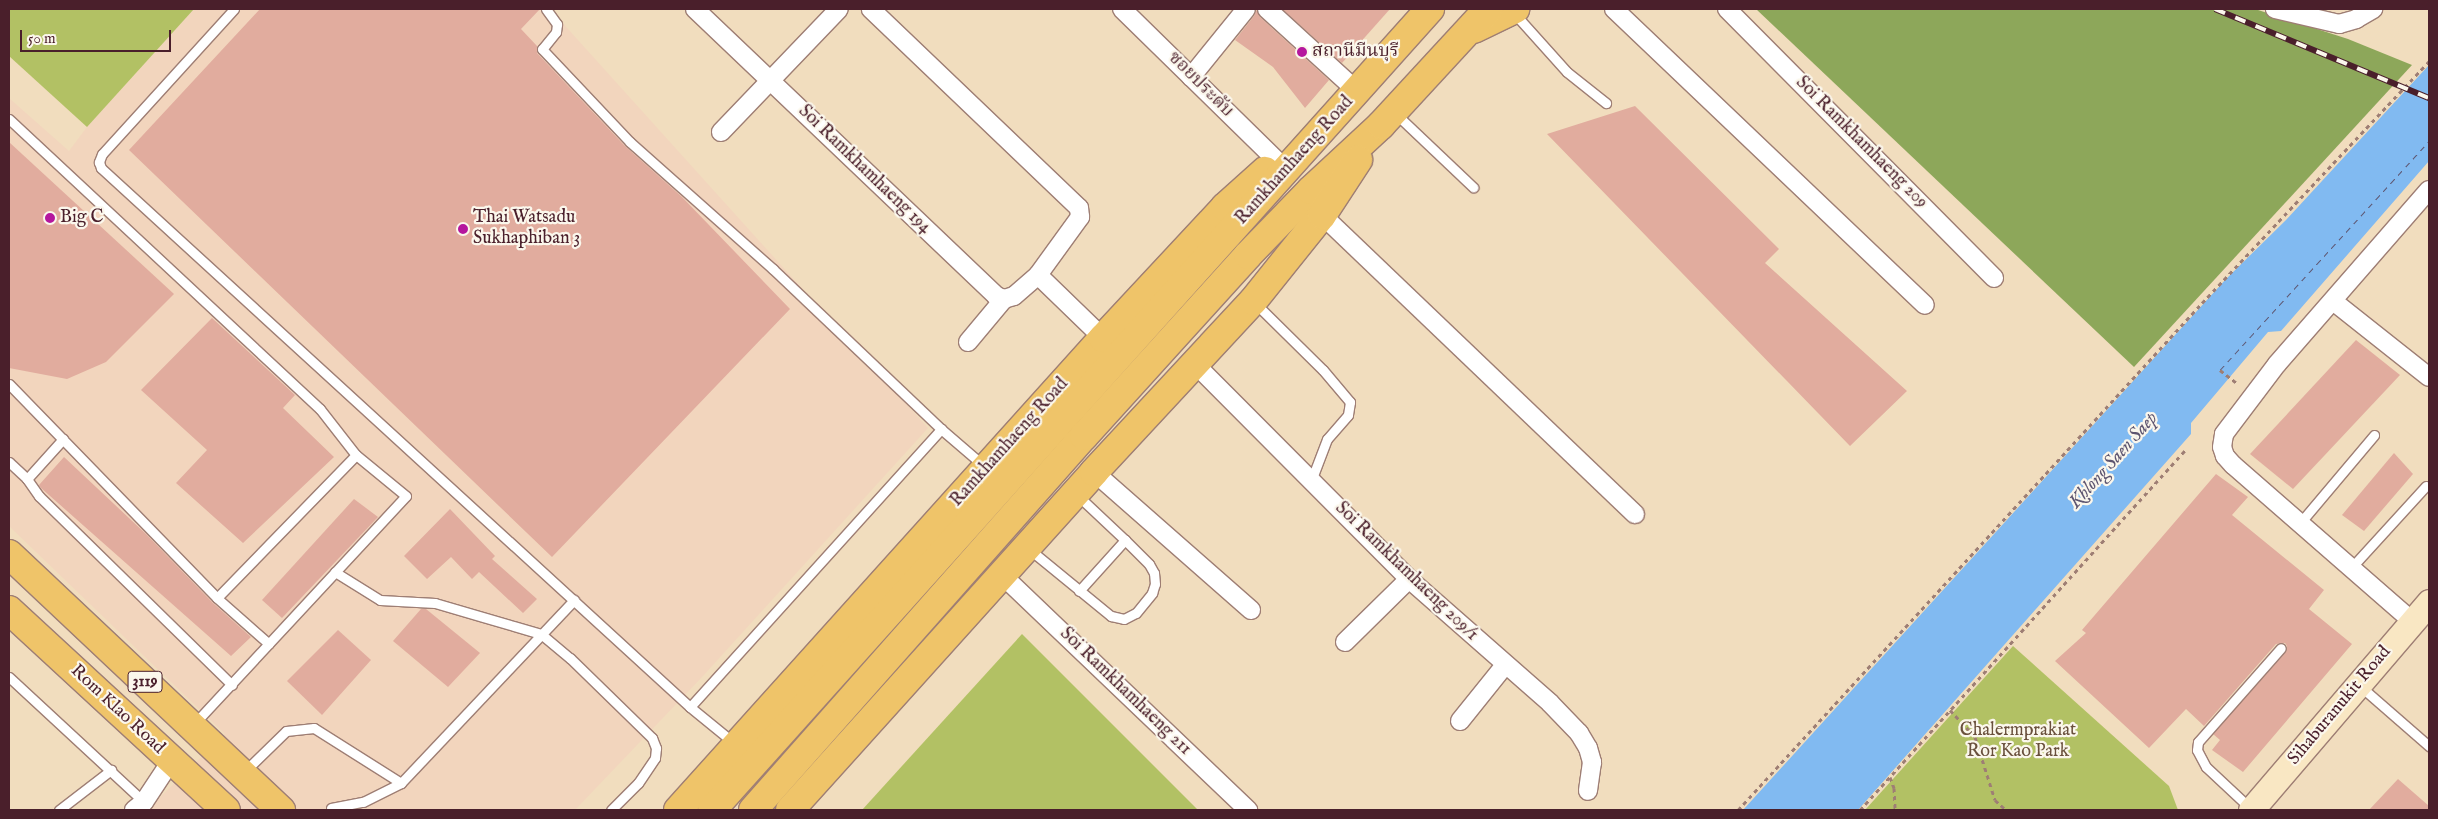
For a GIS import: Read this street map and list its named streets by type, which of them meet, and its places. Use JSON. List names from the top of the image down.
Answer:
{
  "streets": {
    "main road": [
      "Ramkhamhaeng Road",
      "3119",
      "Sihaburanukit Road",
      "Rom Klao Road"
    ],
    "street": [
      "ซอยประดับ",
      "Soi Ramkhamhaeng 209",
      "Soi Ramkhamhaeng 194",
      "Soi Ramkhamhaeng 209/1",
      "Soi Ramkhamhaeng 211"
    ]
  },
  "crossings": [
    ["ซอยประดับ", "Ramkhamhaeng Road"],
    ["Ramkhamhaeng Road", "Soi Ramkhamhaeng 209/1"],
    ["Ramkhamhaeng Road", "Soi Ramkhamhaeng 211"]
  ],
  "water": ["Khlong Saen Saep"],
  "parks": ["Chalermprakiat Ror Kao Park"],
  "places": ["สถานีมีนบุรี", "Big C", "Thai Watsadu Sukhaphiban 3"],
  "scale_bar": "50 m"
}
